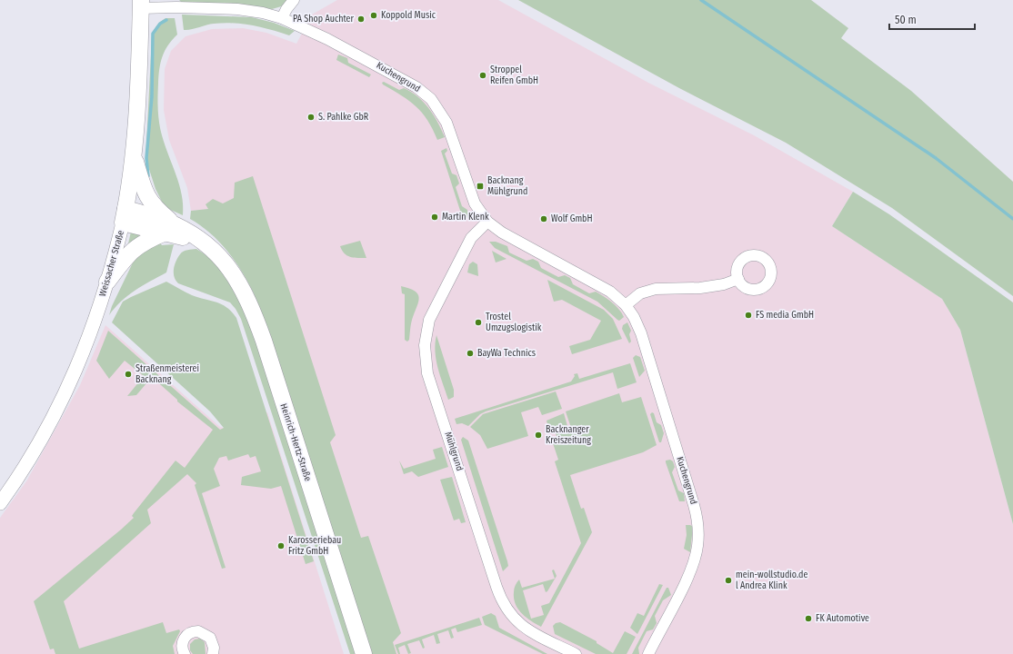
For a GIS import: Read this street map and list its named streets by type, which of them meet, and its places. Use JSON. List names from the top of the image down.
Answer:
{
  "streets": {
    "main road": ["Weissacher Straße", "Heinrich-Hertz-Straße"],
    "street": ["Kuchengrund", "Mühlgrund"]
  },
  "crossings": [
    ["Kuchengrund", "Weissacher Straße"],
    ["Kuchengrund", "Mühlgrund"],
    ["Weissacher Straße", "Heinrich-Hertz-Straße"]
  ],
  "places": {
    "other": [
      "Koppold Music",
      "PA Shop Auchter",
      "Stroppel Reifen GmbH",
      "S. Pahlke GbR",
      "Martin Klenk",
      "Wolf GmbH",
      "FS media GmbH",
      "Trostel Umzugslogistik",
      "BayWa Technics",
      "Straßenmeisterei Backnang",
      "Backnanger Kreiszeitung",
      "Karosseriebau Fritz GmbH",
      "mein-wollstudio.de l Andrea Klink",
      "FK Automotive"
    ],
    "transit": ["Backnang Mühlgrund"]
  },
  "scale_bar": "50 m"
}
